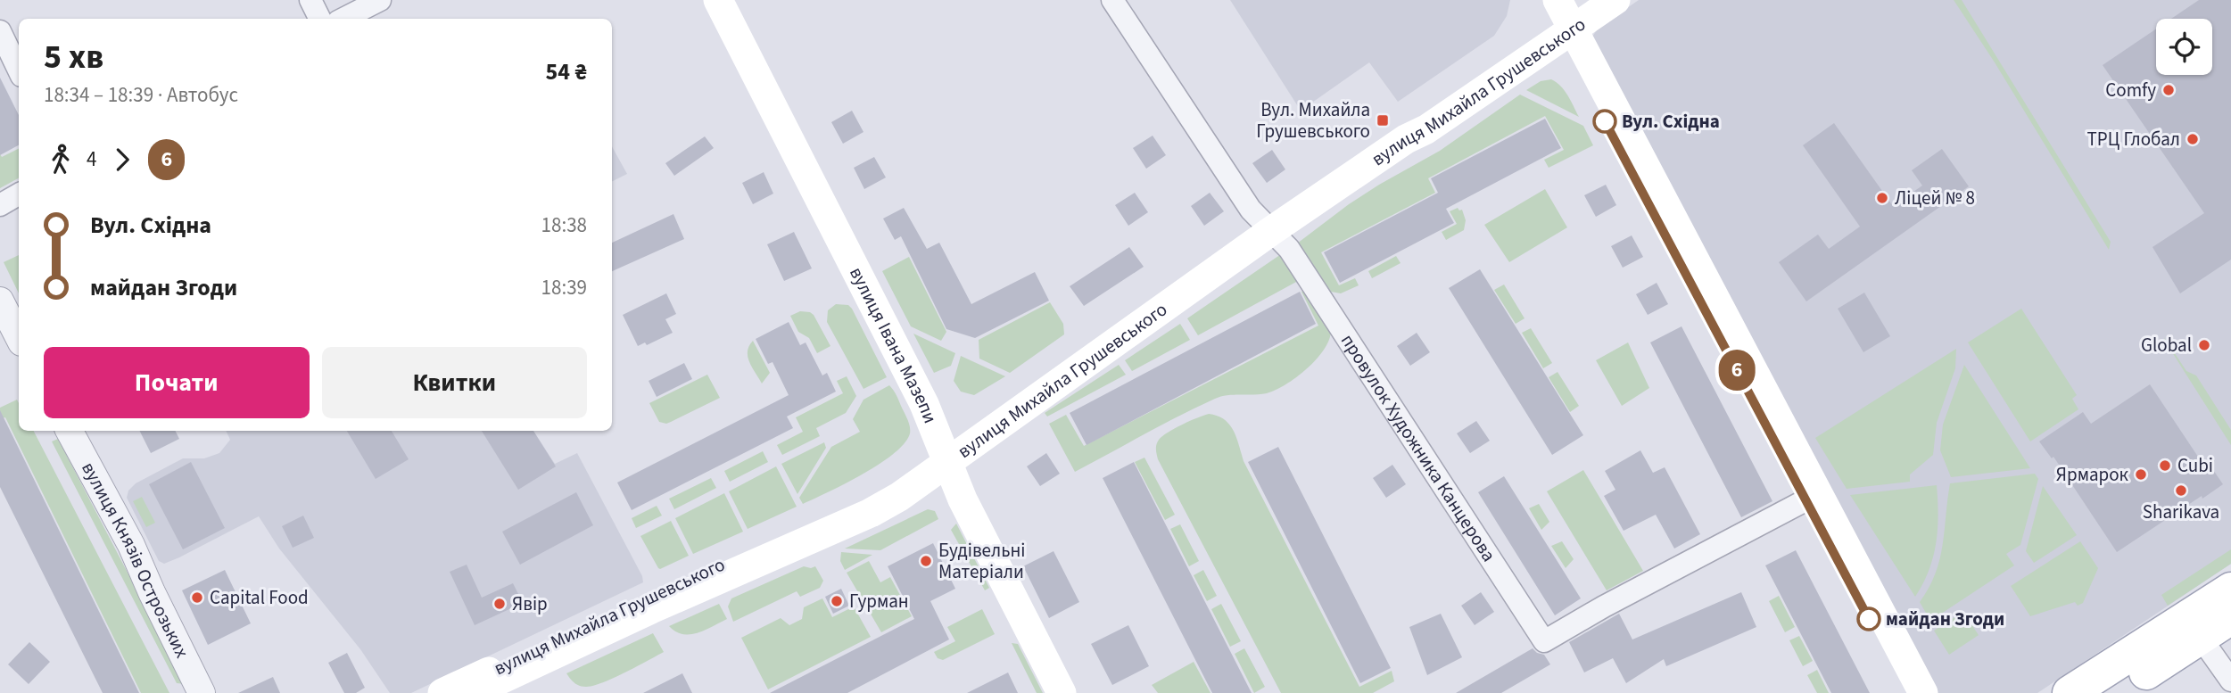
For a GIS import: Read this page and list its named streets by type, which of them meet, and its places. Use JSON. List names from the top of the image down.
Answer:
{
  "streets": {
    "main road": ["вулиця Михайла Грушевського", "вулиця Івана Мазепи"],
    "street": ["провулок Художника Канцерова", "вулиця Князів Острозьких"]
  },
  "crossings": [
    ["вулиця Михайла Грушевського", "вулиця Івана Мазепи"],
    ["вулиця Михайла Грушевського", "провулок Художника Канцерова"]
  ],
  "places": {
    "other": [
      "Comfy",
      "Вул. Східна",
      "ТРЦ Глобал",
      "Ліцей № 8",
      "Global",
      "Cubi",
      "Ярмарок",
      "Sharikava",
      "Будівельні Матеріали",
      "Capital Food",
      "Гурман",
      "Явір",
      "майдан Згоди"
    ],
    "transit": ["Вул. Михайла Грушевського"]
  },
  "lines": ["bus line 6"],
  "page": {
    "on_map": "6",
    "heading": ["5 хв", "18:34 – 18:39 · Автобус", "54 ₴"],
    "legs": ["4", "6"],
    "list": [
      {
        "name": "Вул. Східна",
        "value": "18:38"
      },
      {
        "name": "майдан Згоди",
        "value": "18:39"
      }
    ],
    "buttons": ["Почати", "Квитки"]
  }
}
